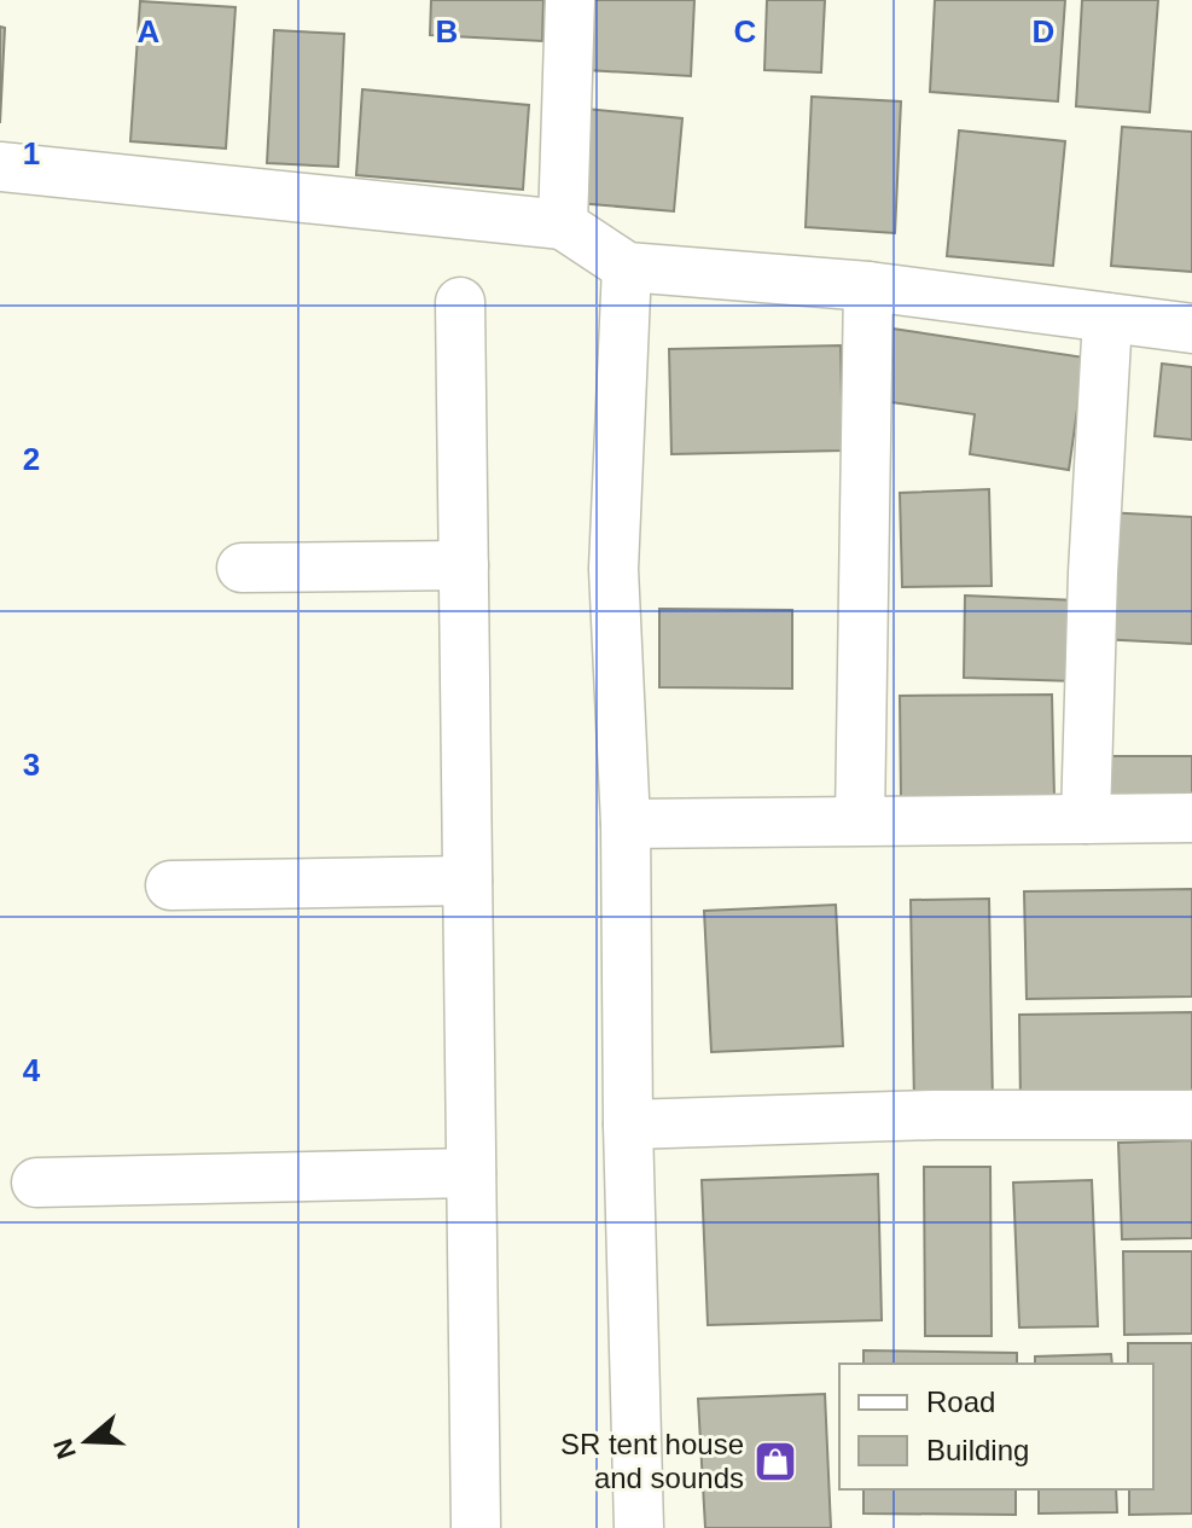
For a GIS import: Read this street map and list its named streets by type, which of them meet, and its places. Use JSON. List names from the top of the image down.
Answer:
{
  "places": {
    "shop": ["SR tent house and sounds"]
  },
  "legend": ["Road", "Building"],
  "north": "left",
  "grid": {
    "columns": [
      "A",
      "B",
      "C",
      "D"
    ],
    "rows": [
      "1",
      "2",
      "3",
      "4"
    ]
  }
}
